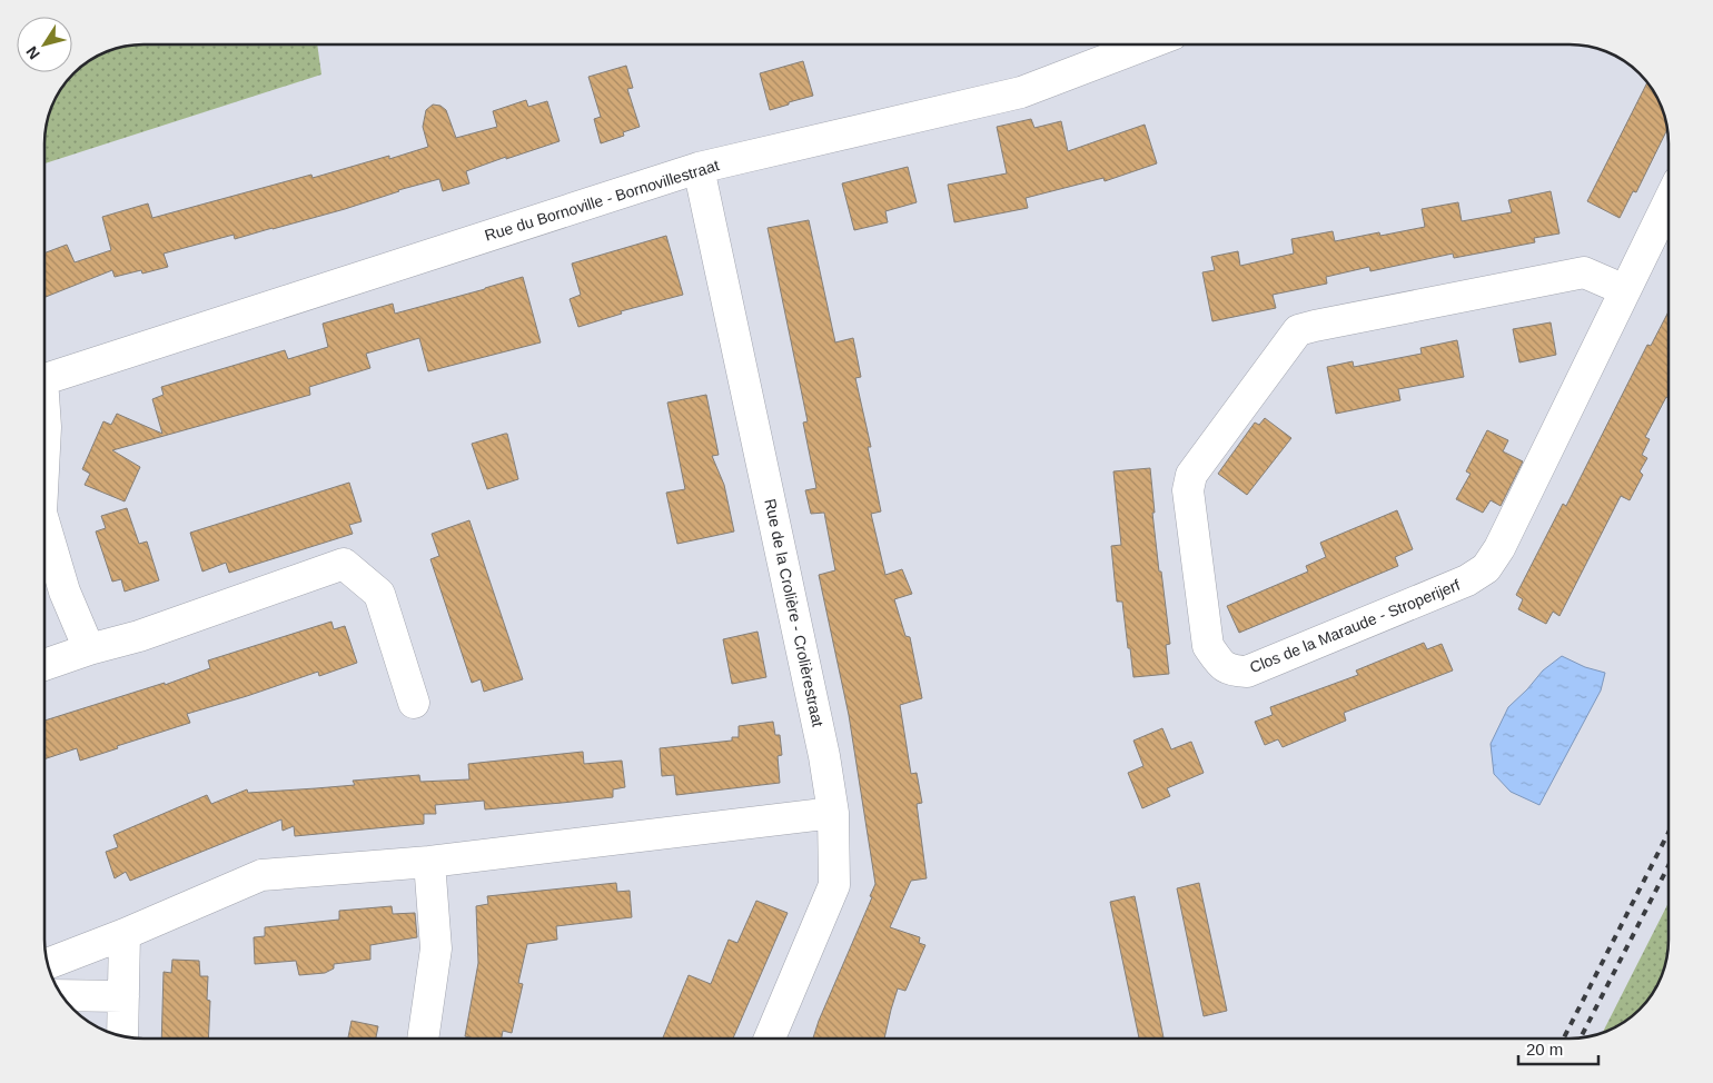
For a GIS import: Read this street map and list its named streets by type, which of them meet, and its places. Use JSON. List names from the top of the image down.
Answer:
{
  "streets": {
    "street": ["Rue du Bornoville - Bornovillestraat", "Rue de la Crolière - Crolièrestraat", "Clos de la Maraude - Stroperijerf"]
  },
  "crossings": [
    ["Rue du Bornoville - Bornovillestraat", "Rue de la Crolière - Crolièrestraat"]
  ],
  "scale_bar": "20 m",
  "north": "bottom left"
}
